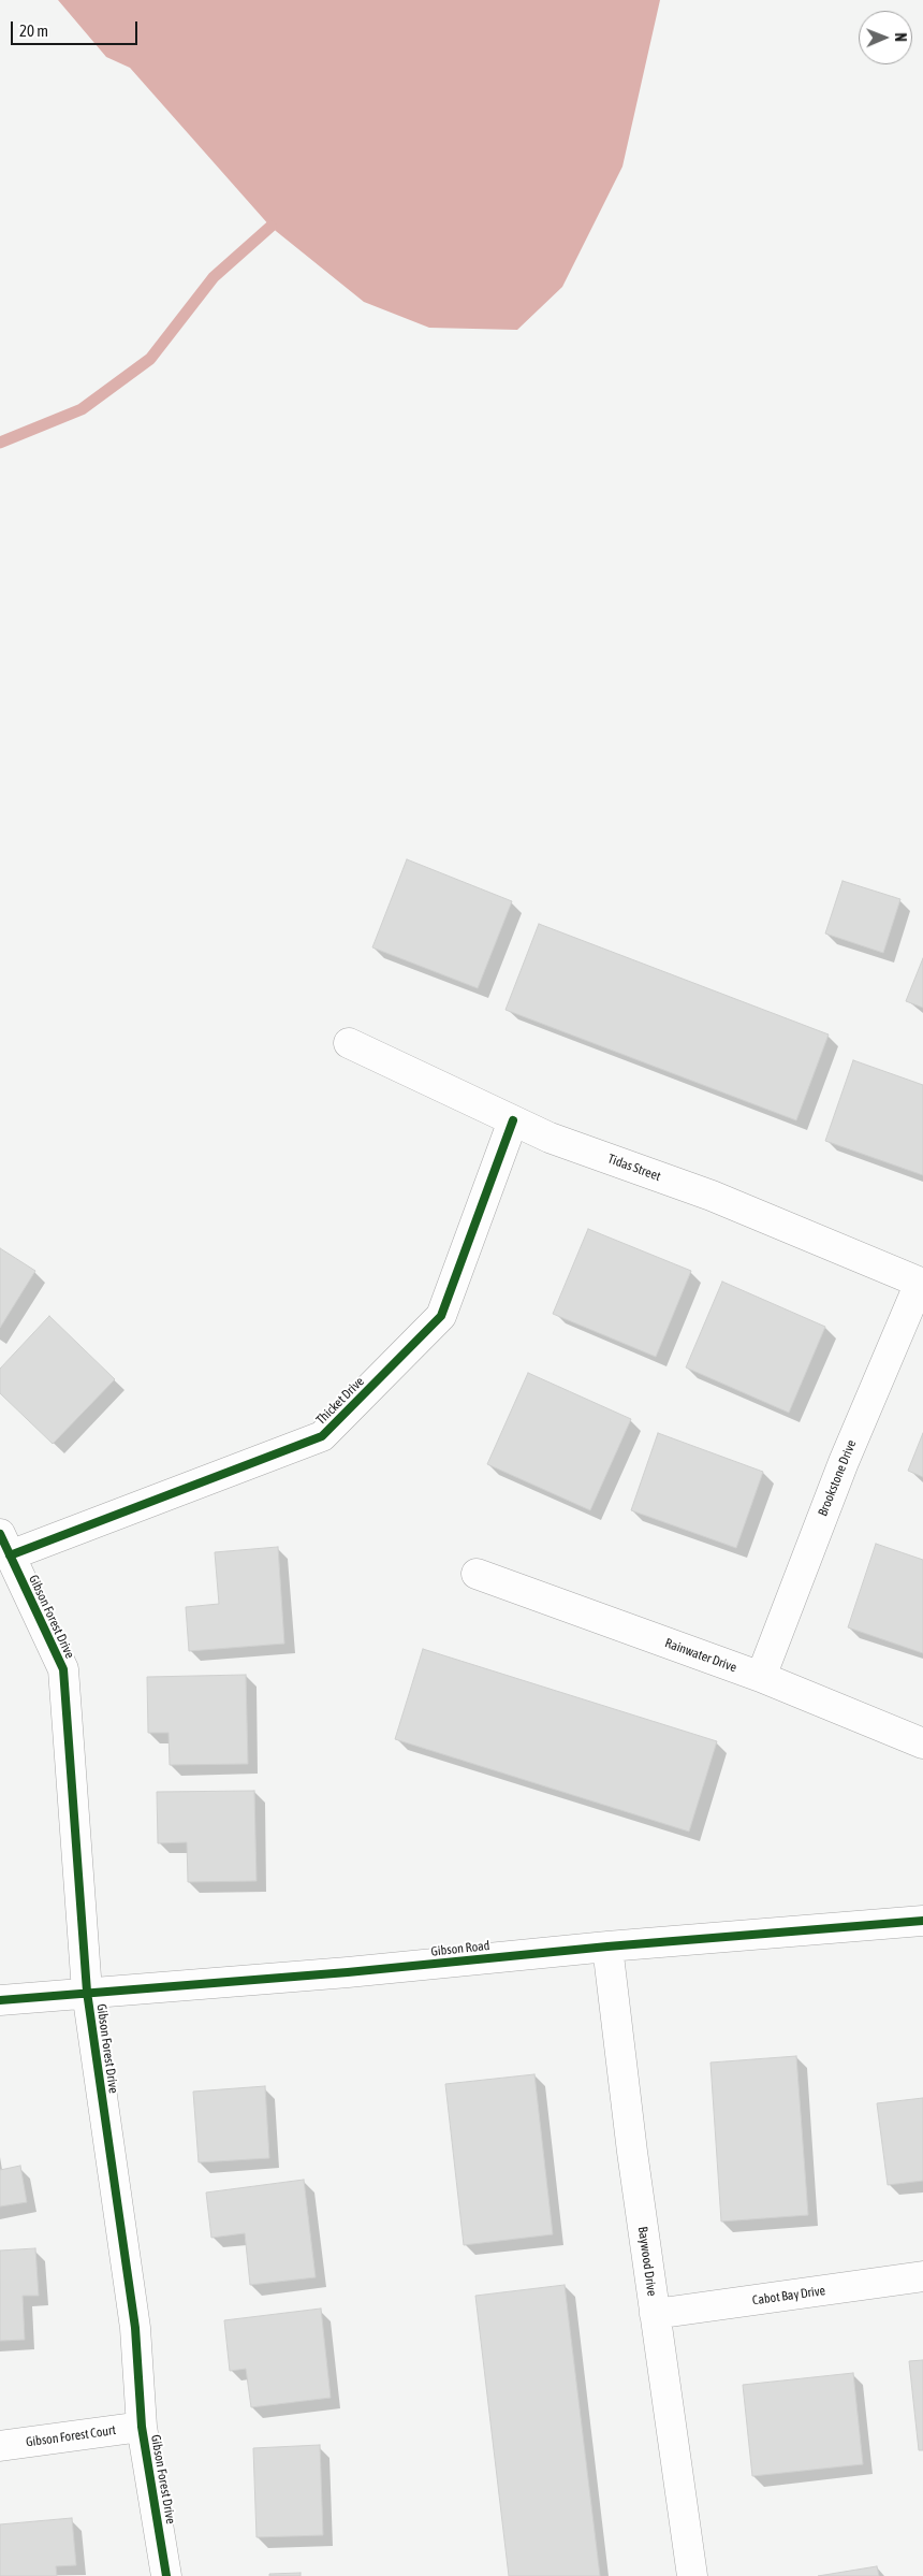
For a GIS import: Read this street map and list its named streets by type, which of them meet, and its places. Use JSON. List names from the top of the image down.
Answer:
{
  "streets": {
    "street": [
      "Tidas Street",
      "Thicket Drive",
      "Brookstone Drive",
      "Gibson Forest Drive",
      "Rainwater Drive",
      "Gibson Road",
      "Baywood Drive",
      "Cabot Bay Drive",
      "Gibson Forest Court"
    ]
  },
  "crossings": [
    ["Tidas Street", "Thicket Drive"],
    ["Tidas Street", "Brookstone Drive"],
    ["Thicket Drive", "Gibson Forest Drive"],
    ["Brookstone Drive", "Rainwater Drive"],
    ["Gibson Forest Drive", "Gibson Road"],
    ["Gibson Forest Drive", "Gibson Forest Court"],
    ["Gibson Road", "Baywood Drive"],
    ["Baywood Drive", "Cabot Bay Drive"]
  ],
  "scale_bar": "20 m",
  "north": "right"
}
